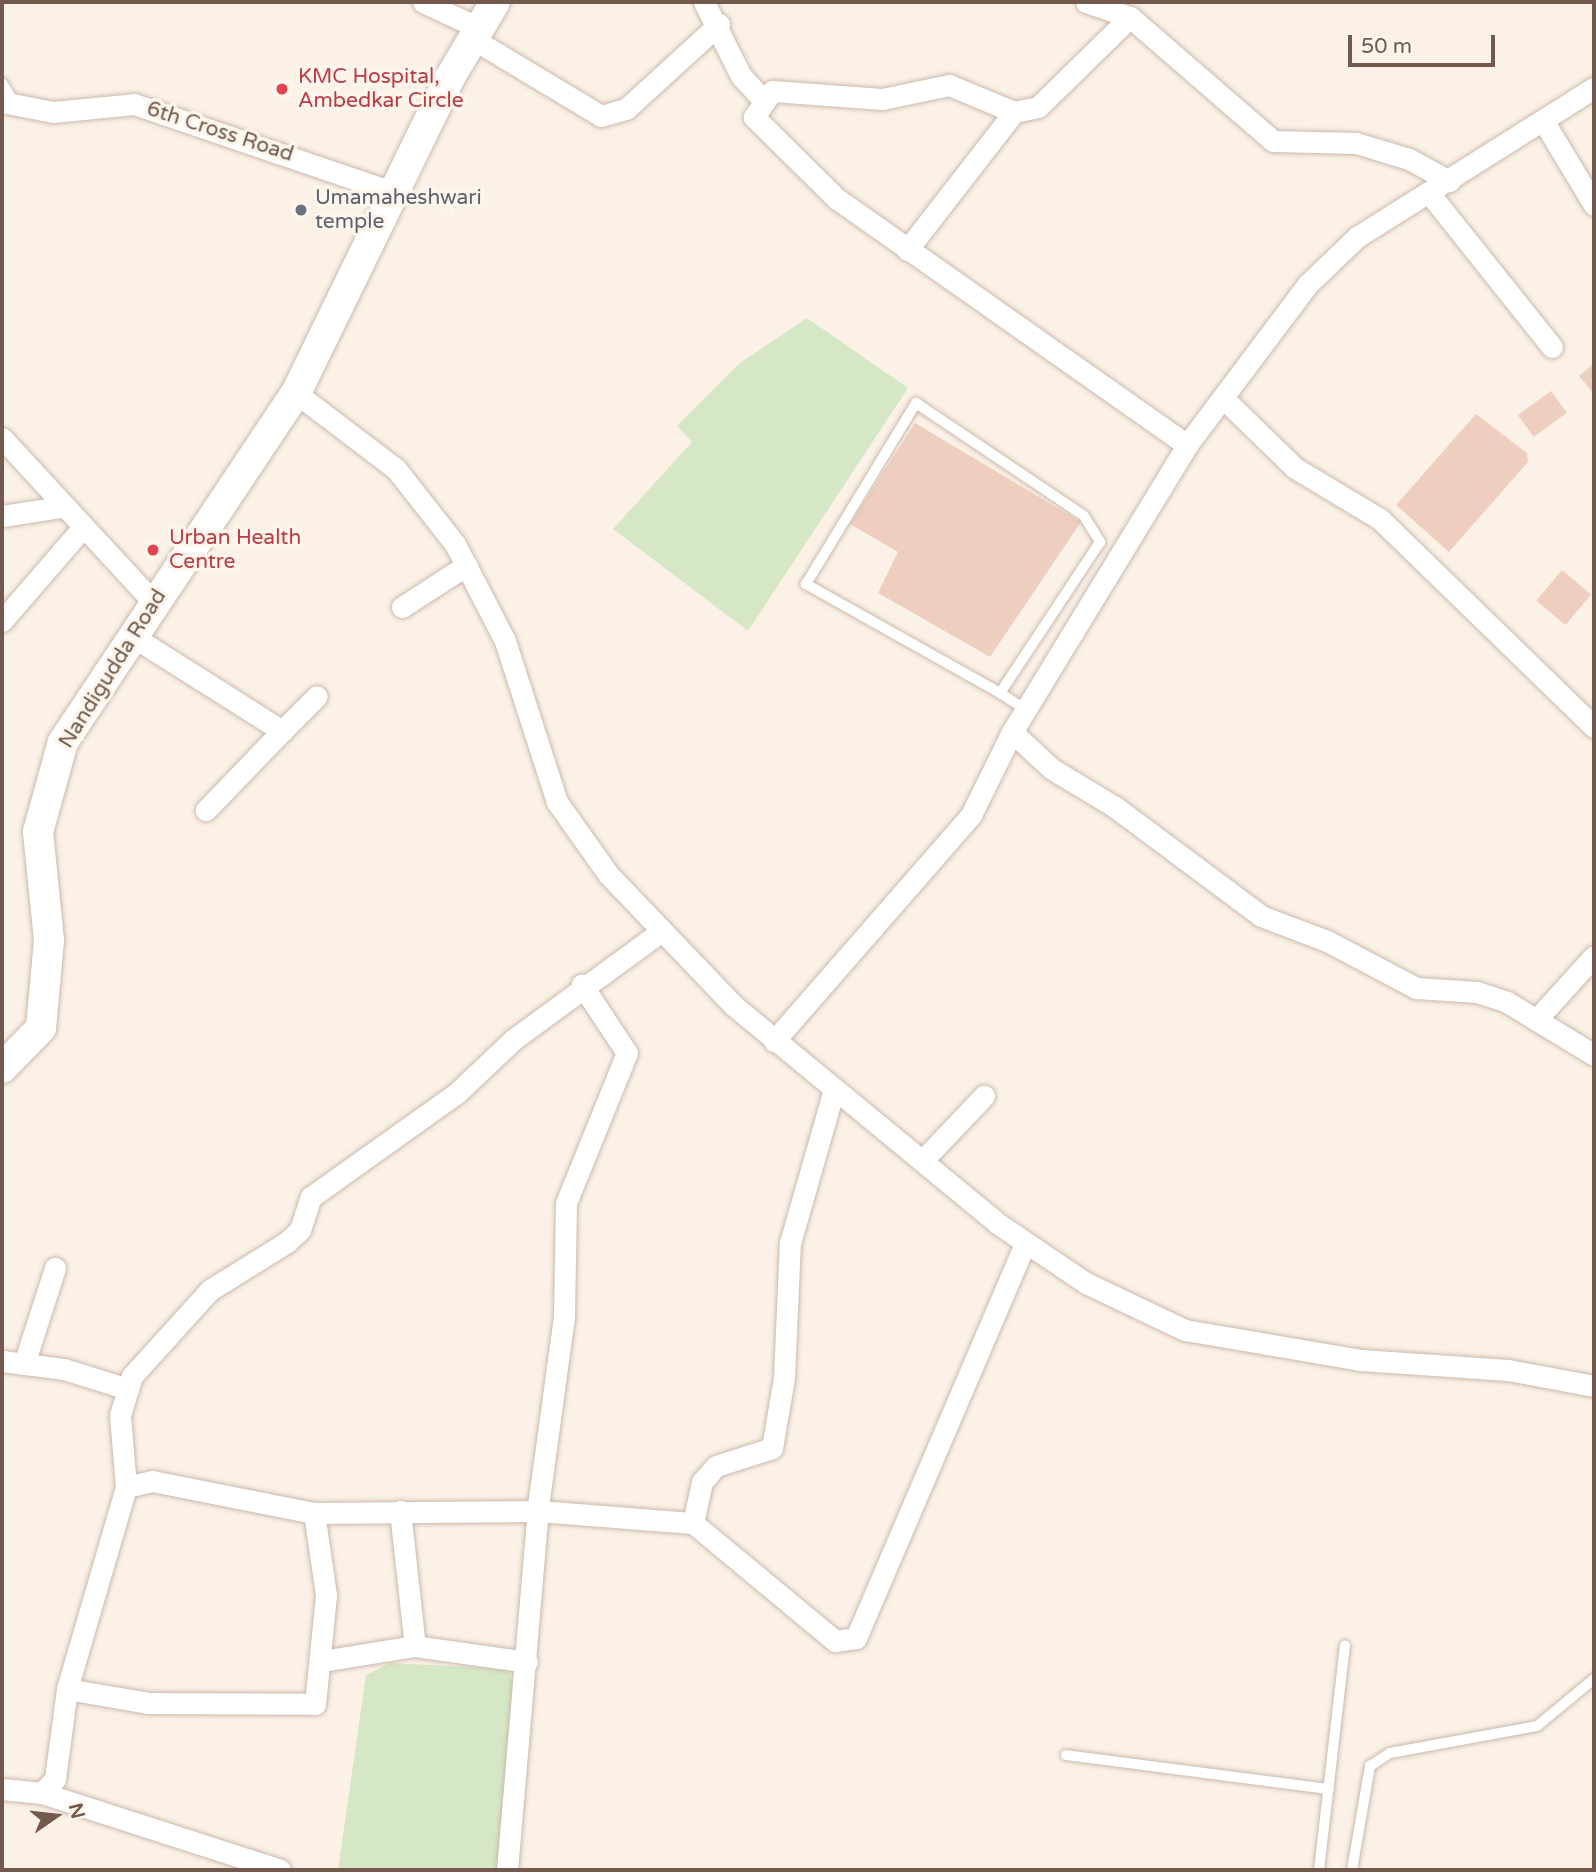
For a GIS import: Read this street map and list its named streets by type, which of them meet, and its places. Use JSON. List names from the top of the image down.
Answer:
{
  "streets": {
    "street": ["6th Cross Road", "Nandigudda Road"]
  },
  "crossings": [
    ["6th Cross Road", "Nandigudda Road"]
  ],
  "places": ["KMC Hospital, Ambedkar Circle", "Umamaheshwari temple", "Urban Health Centre"],
  "scale_bar": "50 m",
  "north": "right"
}
